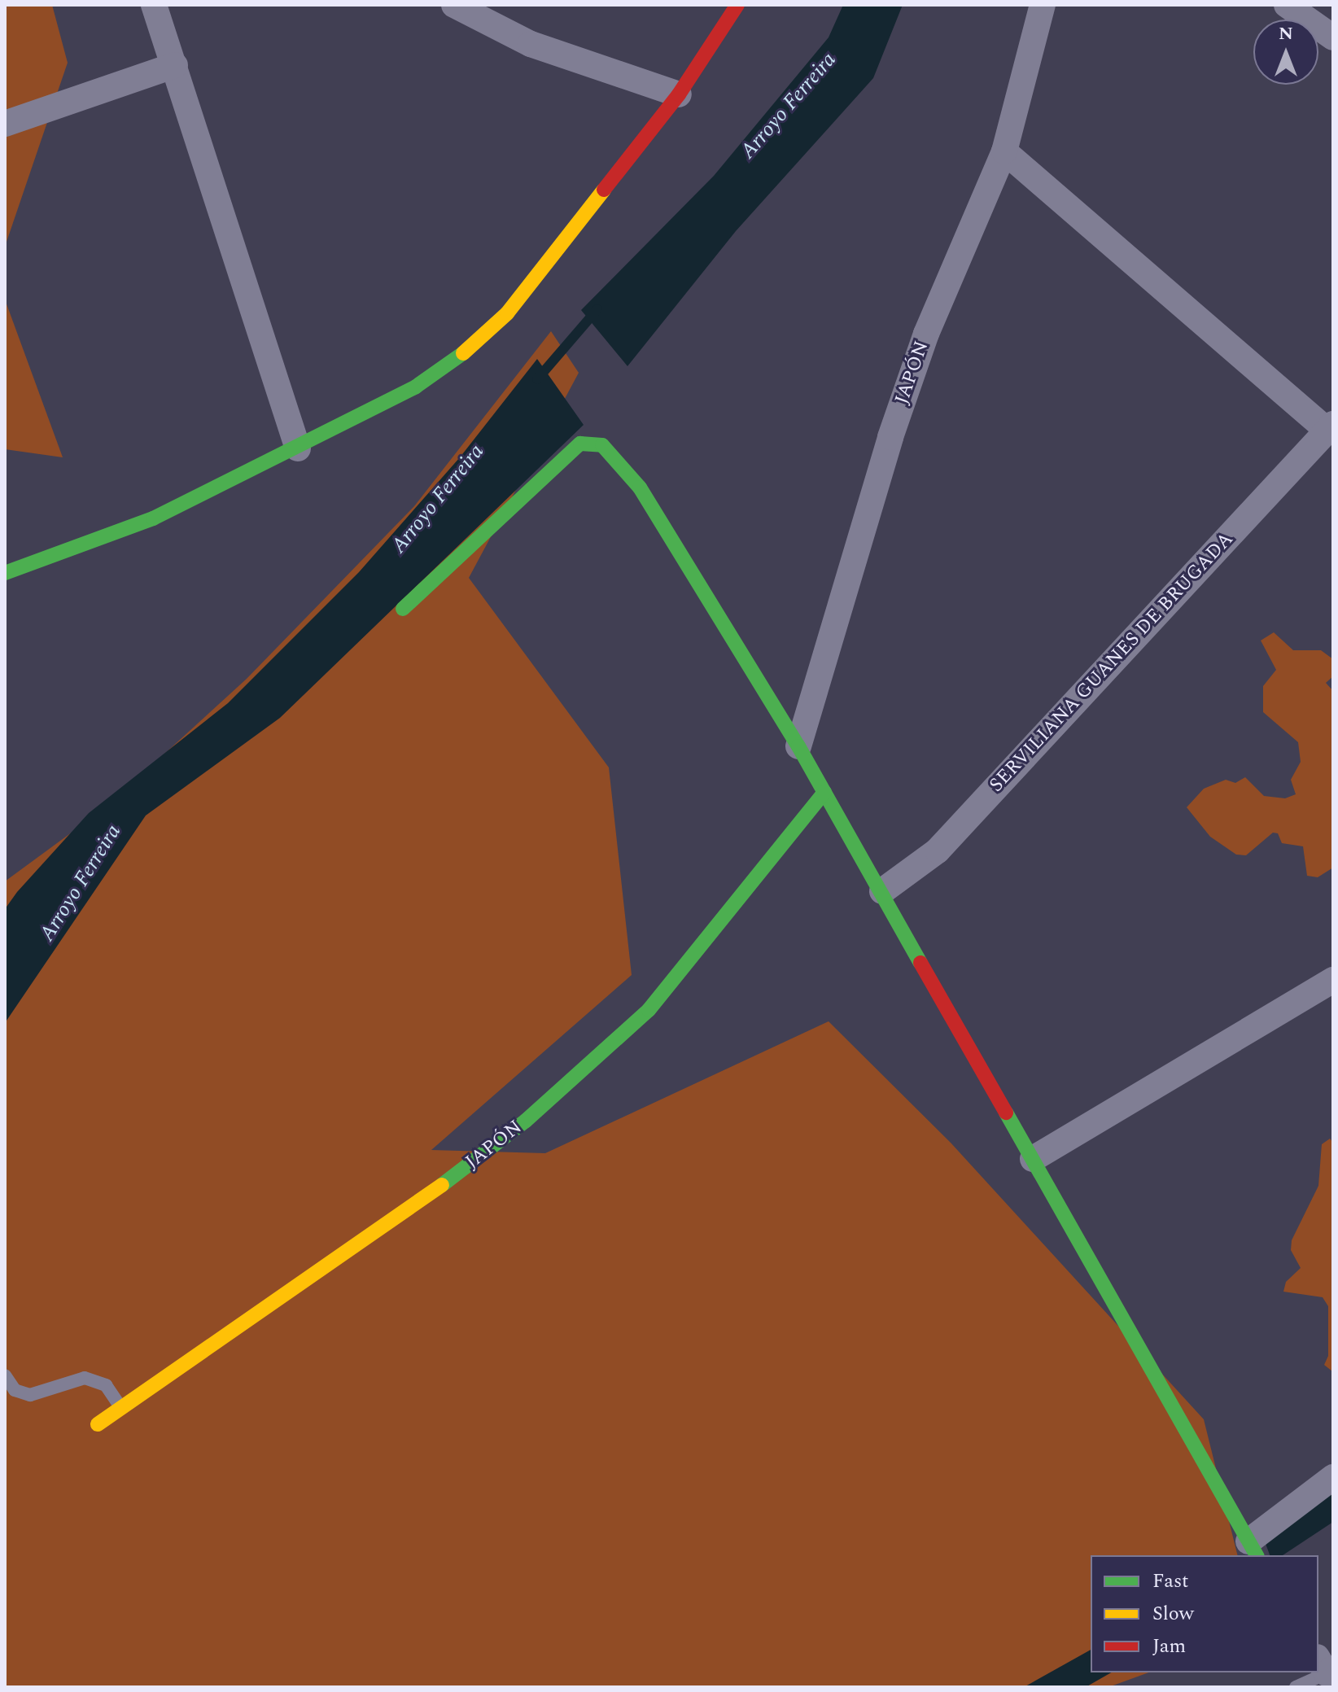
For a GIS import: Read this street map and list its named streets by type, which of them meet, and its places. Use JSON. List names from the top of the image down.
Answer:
{
  "streets": {
    "street": ["JAPÓN", "SERVILIANA GUANES DE BRUGADA"]
  },
  "water": ["Arroyo Ferreira"],
  "legend": ["Fast", "Slow", "Jam"],
  "north": "top"
}
